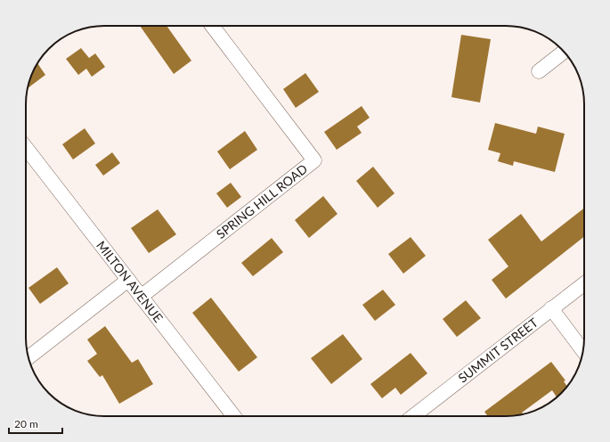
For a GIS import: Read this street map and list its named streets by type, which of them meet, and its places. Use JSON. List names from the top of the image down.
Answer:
{
  "streets": {
    "street": ["SPRING HILL ROAD", "MILTON AVENUE", "SUMMIT STREET"]
  },
  "crossings": [
    ["SPRING HILL ROAD", "MILTON AVENUE"]
  ],
  "scale_bar": "20 m"
}
